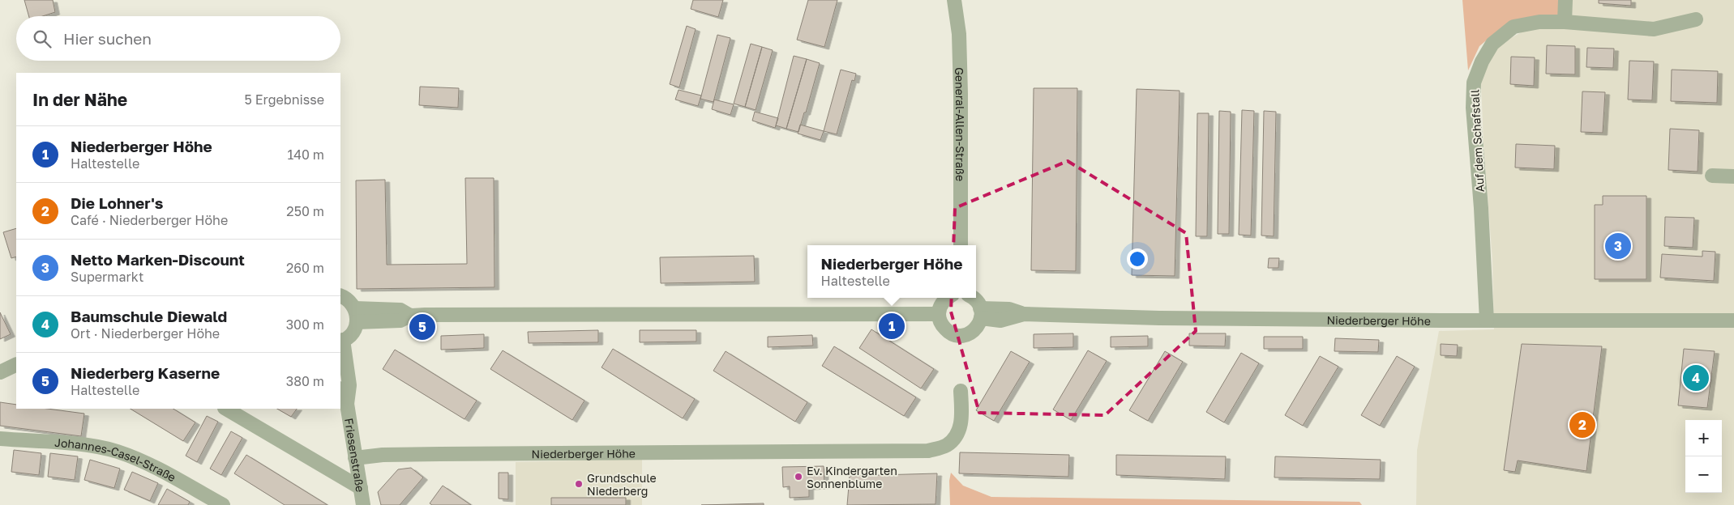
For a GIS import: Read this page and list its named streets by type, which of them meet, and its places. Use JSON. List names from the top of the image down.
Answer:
{
  "streets": {
    "street": [
      "General-Allen-Straße",
      "Auf dem Schafstall",
      "Niederberger Höhe",
      "Friesenstraße",
      "Johannes-Casel-Straße"
    ]
  },
  "crossings": [
    ["Auf dem Schafstall", "Niederberger Höhe"],
    ["Niederberger Höhe", "Friesenstraße"]
  ],
  "places": ["Ev. Kindergarten Sonnenblume", "Grundschule Niederberg"],
  "page": {
    "search": "Hier suchen",
    "heading": ["In der Nähe", "5 Ergebnisse"],
    "list": [
      {
        "mark": "1",
        "name": "Niederberger Höhe",
        "note": "Haltestelle",
        "value": "140 m"
      },
      {
        "mark": "2",
        "name": "Die Lohner's",
        "note": "Café · Niederberger Höhe",
        "value": "250 m"
      },
      {
        "mark": "3",
        "name": "Netto Marken-Discount",
        "note": "Supermarkt",
        "value": "260 m"
      },
      {
        "mark": "4",
        "name": "Baumschule Diewald",
        "note": "Ort · Niederberger Höhe",
        "value": "300 m"
      },
      {
        "mark": "5",
        "name": "Niederberg Kaserne",
        "note": "Haltestelle",
        "value": "380 m"
      }
    ],
    "pins": [
      "3",
      "1",
      "5",
      "4",
      "2"
    ],
    "popup": ["Niederberger Höhe", "Haltestelle"],
    "map_buttons": ["+", "−"]
  }
}
